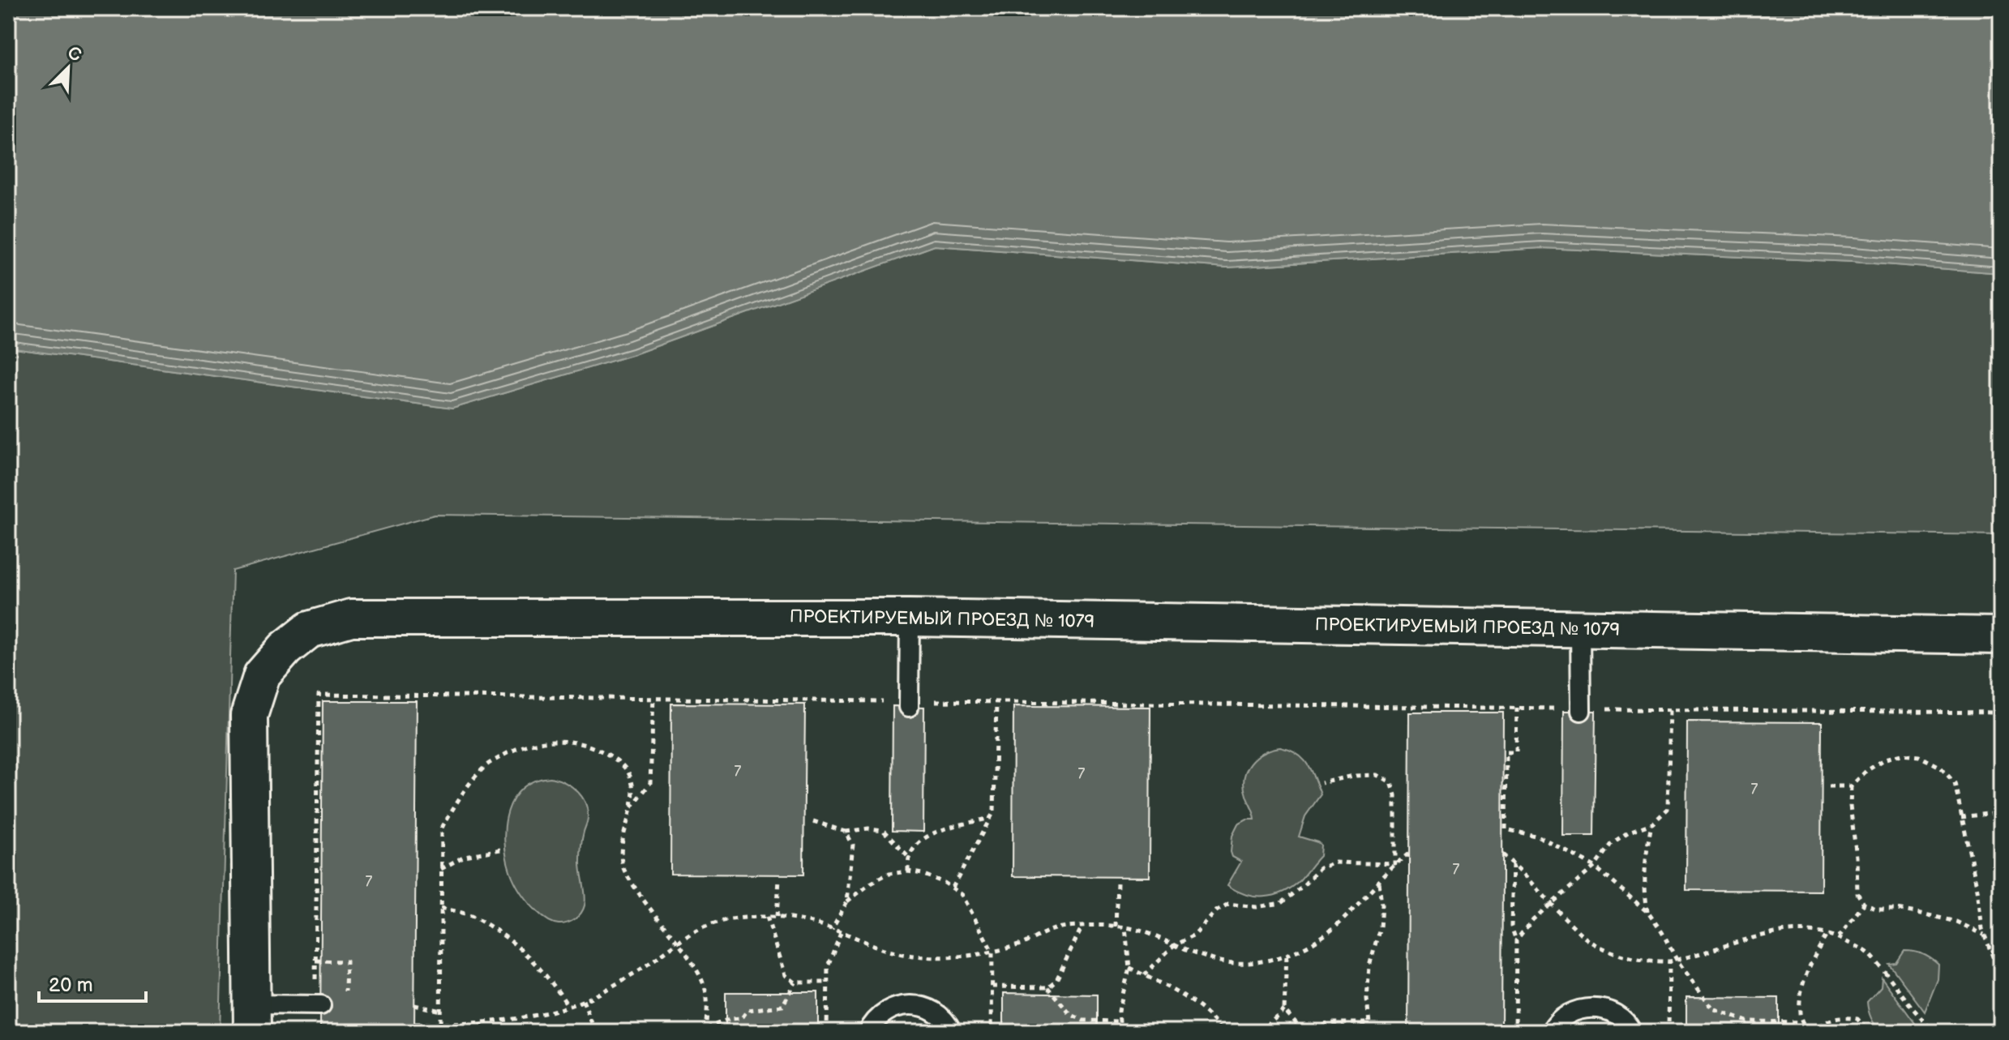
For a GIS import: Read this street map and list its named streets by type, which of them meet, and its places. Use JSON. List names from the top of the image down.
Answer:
{
  "streets": {
    "street": ["ПРОЕКТИРУЕМЫЙ ПРОЕЗД № 1079"]
  },
  "house_numbers": [
    "7",
    "7",
    "7",
    "7",
    "7"
  ],
  "scale_bar": "20 m",
  "north": "top right"
}
